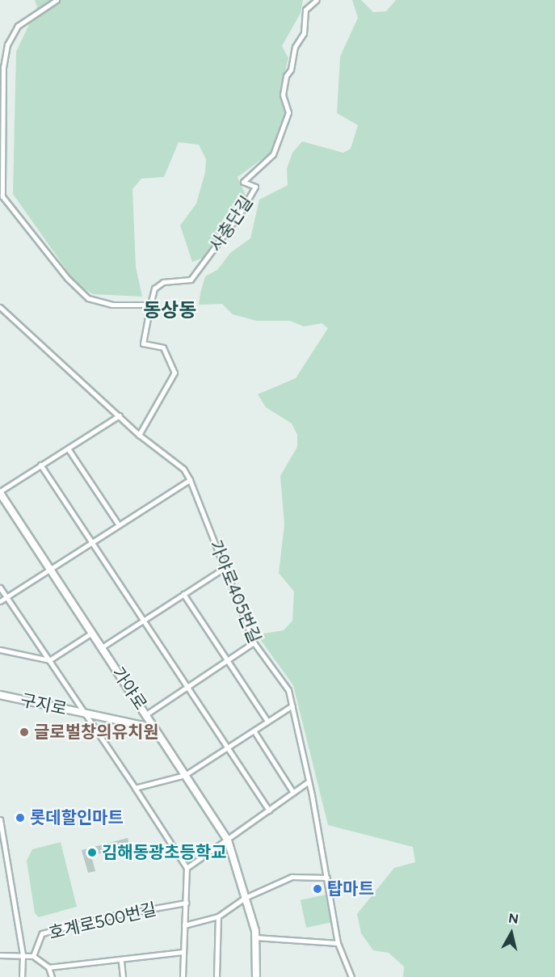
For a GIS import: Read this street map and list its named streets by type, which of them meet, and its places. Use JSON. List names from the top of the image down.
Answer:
{
  "streets": {
    "main road": ["가야로", "구지로"],
    "street": ["사충단길", "가야로405번길", "호계로500번길"]
  },
  "crossings": [
    ["가야로", "구지로"]
  ],
  "districts": ["동상동"],
  "places": [
    "글로벌창의유치원",
    "롯데할인마트",
    "김해동광초등학교",
    "탑마트"
  ],
  "north": "top"
}
